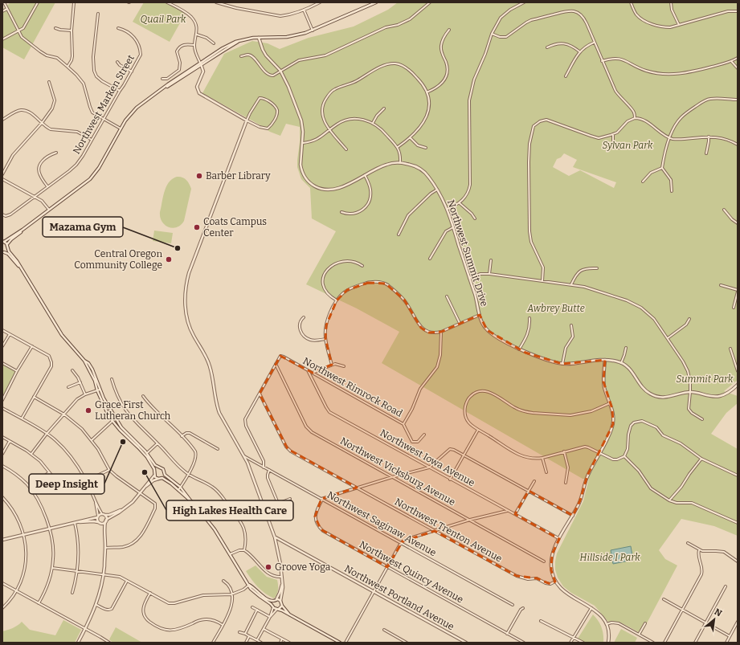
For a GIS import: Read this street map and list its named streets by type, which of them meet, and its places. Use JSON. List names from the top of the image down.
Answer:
{
  "streets": {
    "street": [
      "Northwest Marken Street",
      "Northwest Summit Drive",
      "Northwest Rimrock Road",
      "Northwest Iowa Avenue",
      "Northwest Vicksburg Avenue",
      "Northwest Saginaw Avenue",
      "Northwest Trenton Avenue",
      "Northwest Quincy Avenue",
      "Northwest Portland Avenue"
    ]
  },
  "crossings": [
    ["Northwest Rimrock Road", "Northwest Iowa Avenue"],
    ["Northwest Rimrock Road", "Northwest Vicksburg Avenue"],
    ["Northwest Saginaw Avenue", "Northwest Quincy Avenue"]
  ],
  "parks": [
    "Quail Park",
    "Sylvan Park",
    "Awbrey Butte",
    "Summit Park",
    "Hillside I Park"
  ],
  "places": [
    "Barber Library",
    "Coats Campus Center",
    "Mazama Gym",
    "Central Oregon Community College",
    "Grace First Lutheran Church",
    "Deep Insight",
    "High Lakes Health Care",
    "Groove Yoga"
  ],
  "north": "top right"
}
